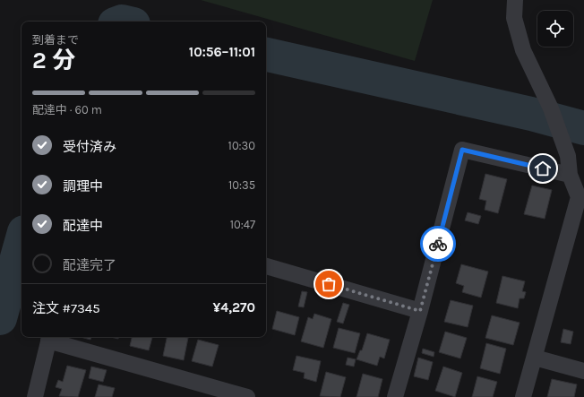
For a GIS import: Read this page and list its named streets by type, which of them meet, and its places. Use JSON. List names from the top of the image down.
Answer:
{
  "page": {
    "heading": ["2 分", "到着まで", "10:56–11:01"],
    "panel": ["注文 #7345", "¥4,270"],
    "bar": "配達中 · 60 m",
    "list": [
      ["受付済み", "10:30"],
      ["調理中", "10:35"],
      ["配達中", "10:47"],
      "配達完了"
    ]
  }
}
